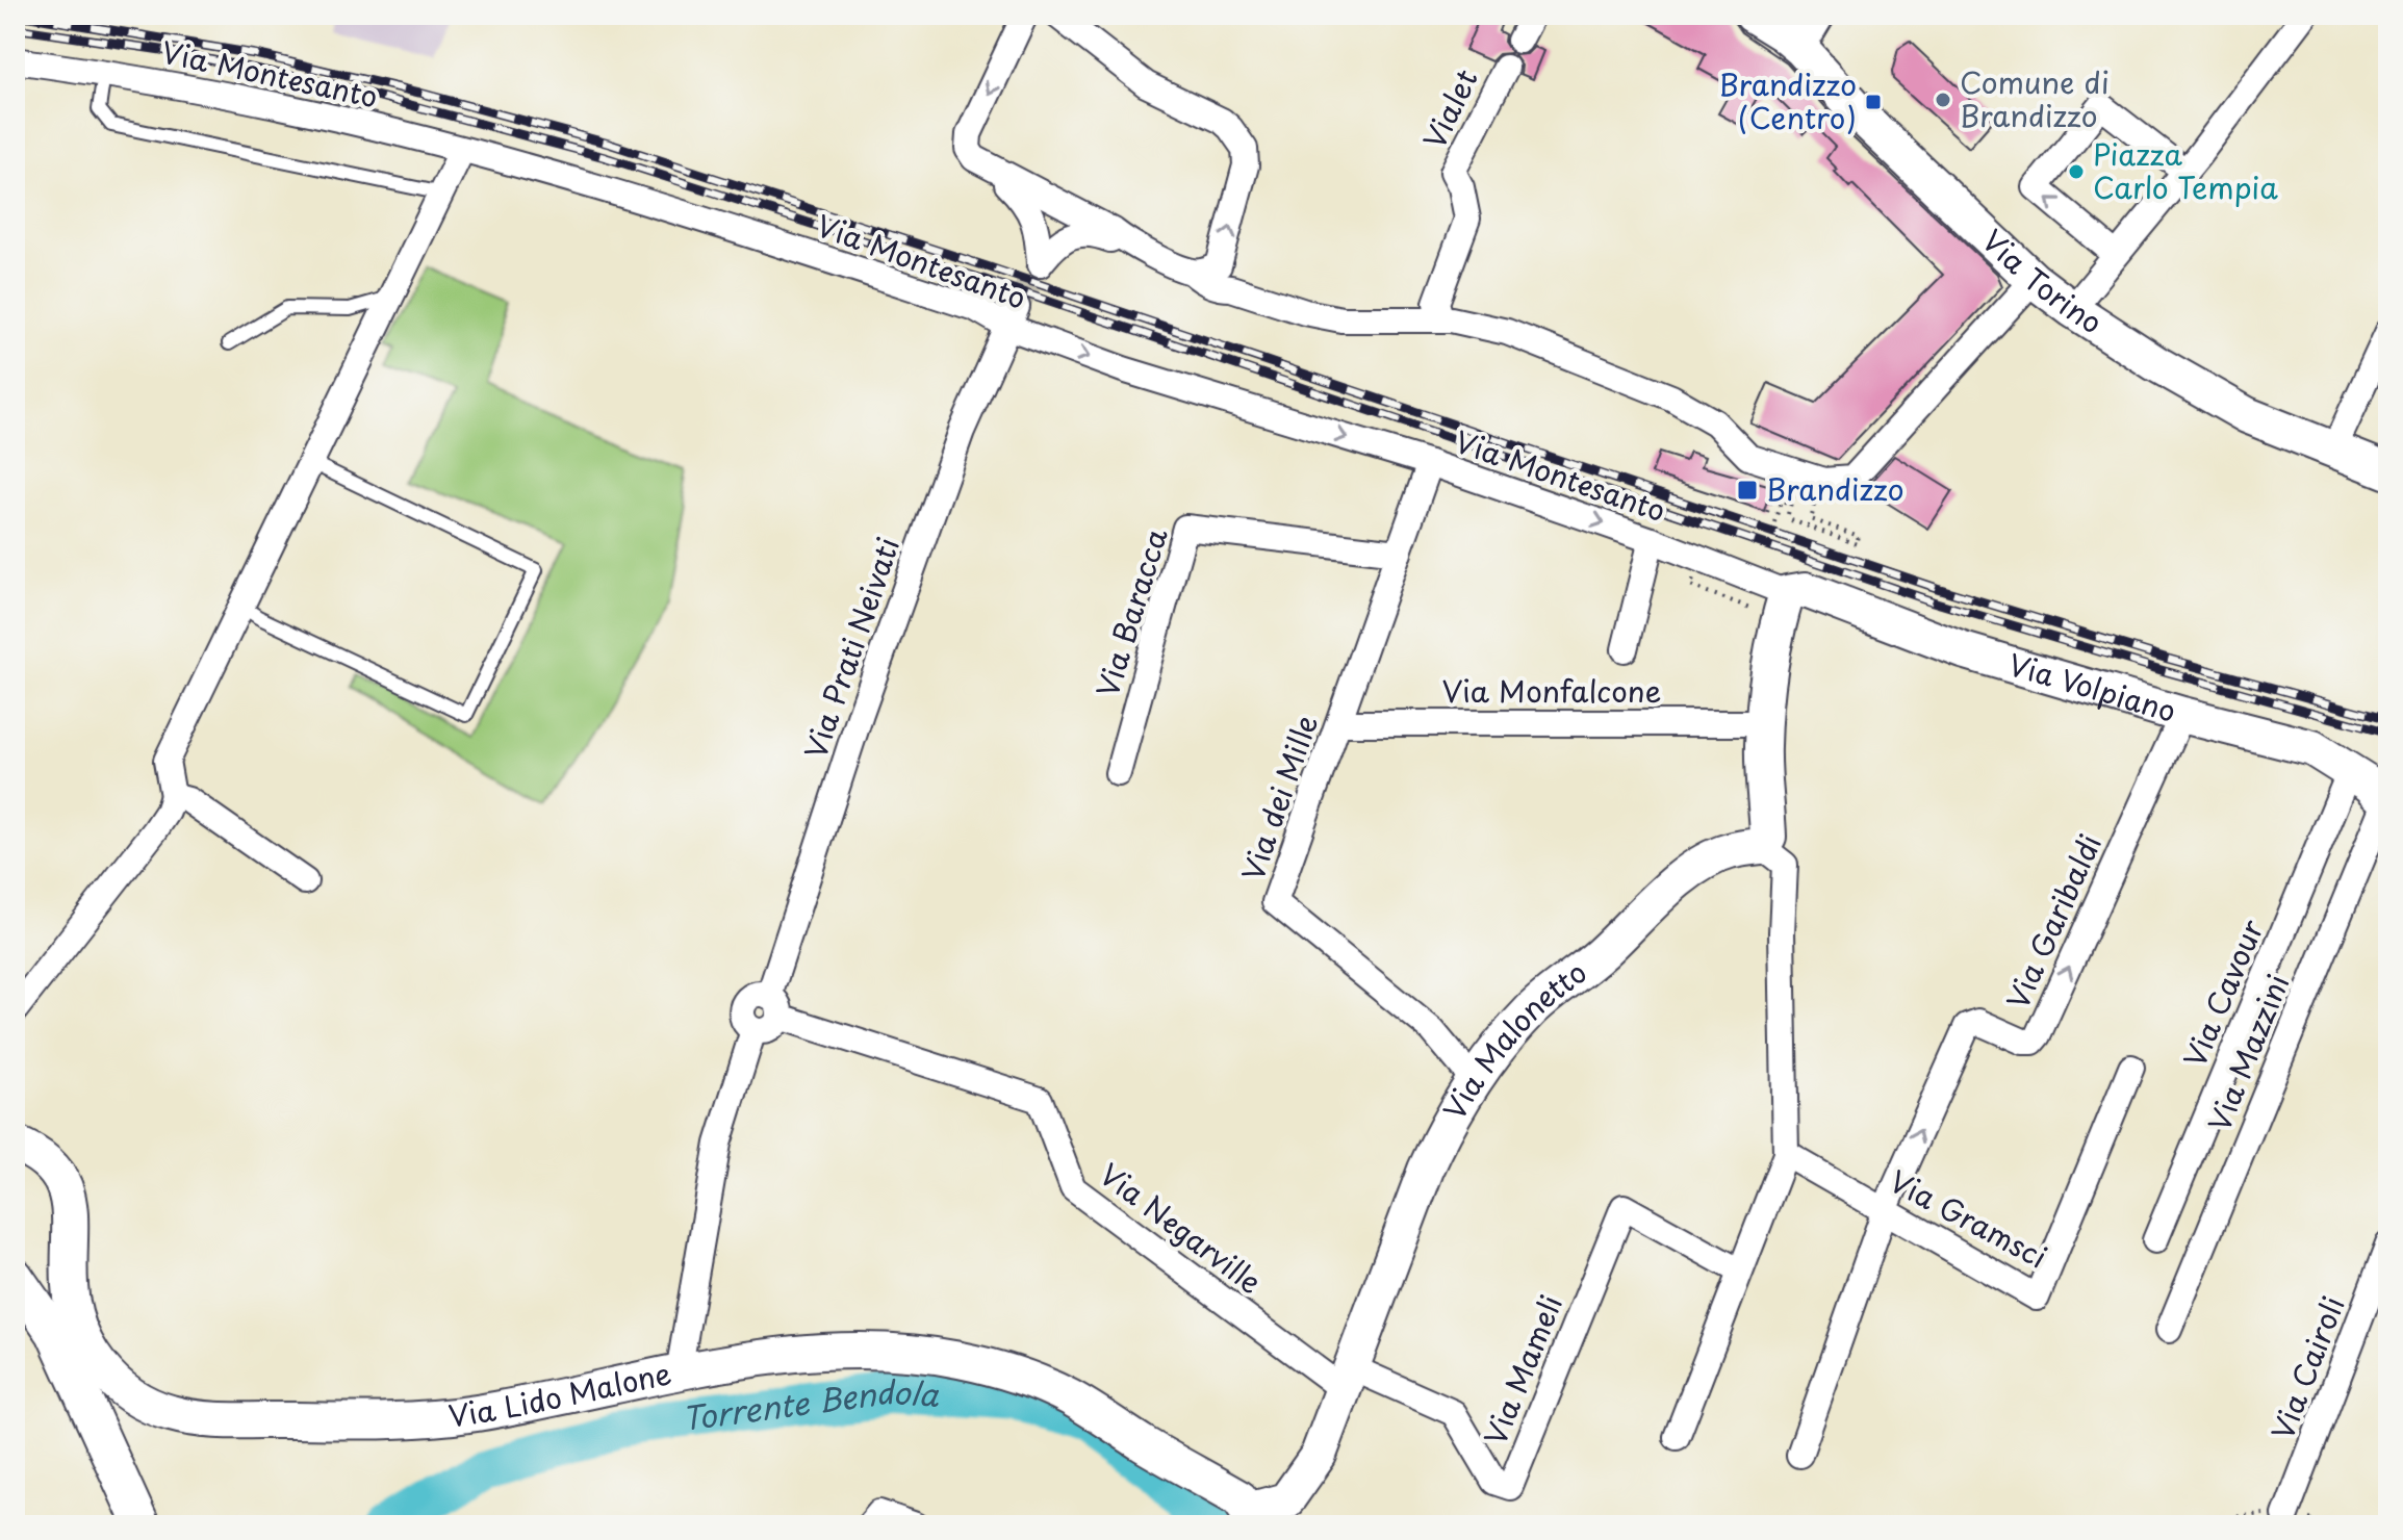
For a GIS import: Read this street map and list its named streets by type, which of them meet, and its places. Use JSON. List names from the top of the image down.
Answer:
{
  "streets": {
    "street": [
      "Via Montesanto",
      "Vialet",
      "Via Torino",
      "Via Baracca",
      "Via Prati Neivati",
      "Via Volpiano",
      "Via Monfalcone",
      "Via dei Mille",
      "Via Garibaldi",
      "Via Cavour",
      "Via Malonetto",
      "Via Mazzini",
      "Via Gramsci",
      "Via Negarville",
      "Via Cairoli",
      "Via Mameli",
      "Via Lido Malone"
    ]
  },
  "crossings": [
    ["Via Montesanto", "Via Prati Neivati"],
    ["Via Montesanto", "Via Volpiano"],
    ["Via Montesanto", "Via dei Mille"],
    ["Via Baracca", "Via dei Mille"],
    ["Via Prati Neivati", "Via Negarville"],
    ["Via Volpiano", "Via Garibaldi"],
    ["Via Volpiano", "Via Cavour"],
    ["Via Volpiano", "Via Mazzini"],
    ["Via Monfalcone", "Via dei Mille"],
    ["Via dei Mille", "Via Malonetto"],
    ["Via Garibaldi", "Via Gramsci"],
    ["Via Malonetto", "Via Negarville"],
    ["Via Malonetto", "Via Mameli"],
    ["Via Malonetto", "Via Lido Malone"],
    ["Via Negarville", "Via Mameli"]
  ],
  "one_way": ["Via Garibaldi"],
  "water": ["Torrente Bendola"],
  "places": {
    "other": ["Comune di Brandizzo", "Piazza Carlo Tempia"],
    "transit": ["Brandizzo (Centro)", "Brandizzo"]
  }
}
